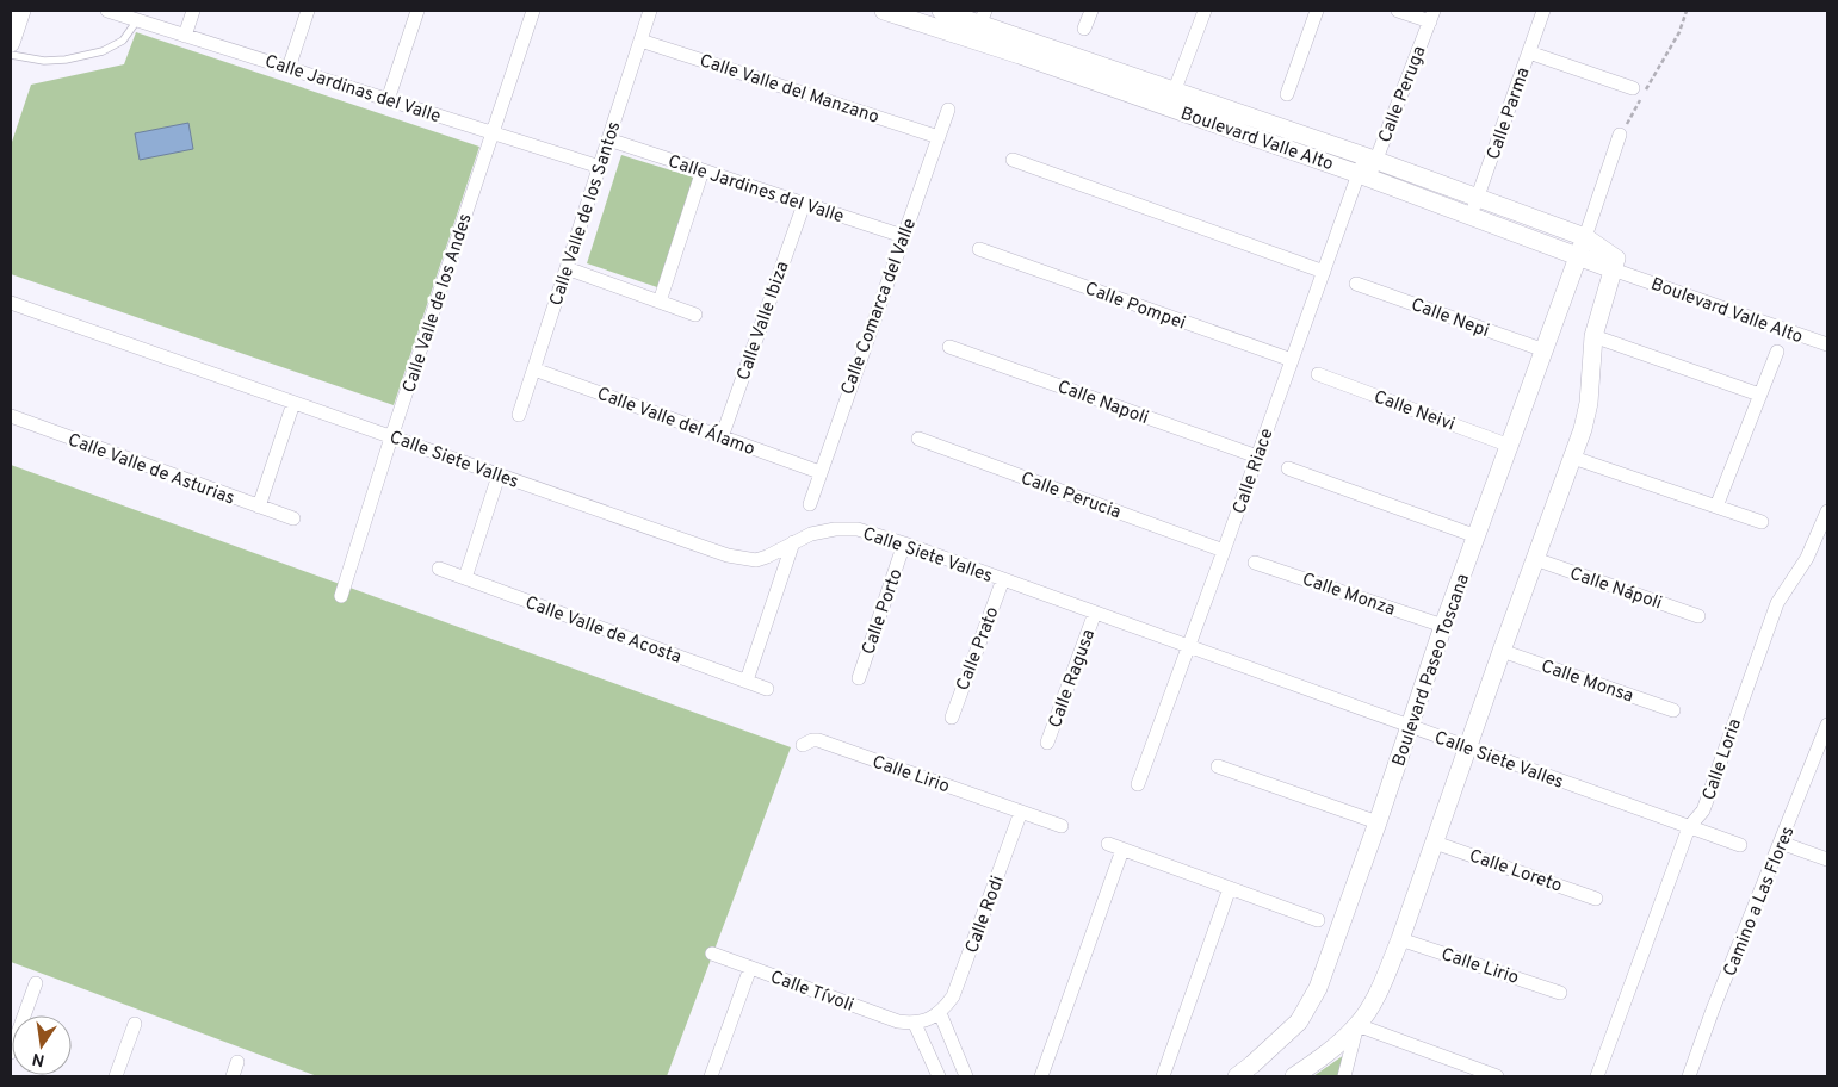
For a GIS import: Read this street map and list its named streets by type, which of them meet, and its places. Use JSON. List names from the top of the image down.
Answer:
{
  "streets": {
    "street": [
      "Calle Jardinas del Valle",
      "Calle Valle del Manzano",
      "Calle Peruga",
      "Calle Parma",
      "Boulevard Valle Alto",
      "Calle Jardines del Valle",
      "Calle Valle de los Santos",
      "Calle Valle de los Andes",
      "Calle Pompei",
      "Calle Comarca del Valle",
      "Calle Nepi",
      "Calle Valle Ibiza",
      "Calle Napoli",
      "Calle Neivi",
      "Calle Valle del Álamo",
      "Calle Siete Valles",
      "Calle Valle de Asturias",
      "Calle Riace",
      "Calle Perucia",
      "Calle Nápoli",
      "Calle Monza",
      "Calle Porto",
      "Calle Valle de Acosta",
      "Calle Prato",
      "Boulevard Paseo Toscana",
      "Calle Ragusa",
      "Calle Monsa",
      "Calle Loria",
      "Calle Lirio",
      "Calle Loreto",
      "Camino a Las Flores",
      "Calle Rodi",
      "Calle Tívoli"
    ]
  },
  "crossings": [
    ["Calle Jardinas del Valle", "Calle Valle de los Santos"],
    ["Calle Jardinas del Valle", "Calle Valle de los Andes"],
    ["Calle Valle del Manzano", "Calle Valle de los Santos"],
    ["Calle Valle del Manzano", "Calle Comarca del Valle"],
    ["Calle Peruga", "Boulevard Valle Alto"],
    ["Calle Peruga", "Calle Riace"],
    ["Calle Parma", "Boulevard Valle Alto"],
    ["Boulevard Valle Alto", "Calle Riace"],
    ["Boulevard Valle Alto", "Boulevard Paseo Toscana"],
    ["Calle Jardines del Valle", "Calle Valle de los Santos"],
    ["Calle Jardines del Valle", "Calle Comarca del Valle"],
    ["Calle Jardines del Valle", "Calle Valle Ibiza"],
    ["Calle Valle de los Santos", "Calle Valle del Álamo"],
    ["Calle Valle de los Andes", "Calle Siete Valles"],
    ["Calle Pompei", "Calle Riace"],
    ["Calle Comarca del Valle", "Calle Valle del Álamo"],
    ["Calle Nepi", "Boulevard Paseo Toscana"],
    ["Calle Valle Ibiza", "Calle Valle del Álamo"],
    ["Calle Napoli", "Calle Riace"],
    ["Calle Neivi", "Boulevard Paseo Toscana"],
    ["Calle Siete Valles", "Calle Riace"],
    ["Calle Siete Valles", "Calle Porto"],
    ["Calle Siete Valles", "Calle Prato"],
    ["Calle Siete Valles", "Boulevard Paseo Toscana"],
    ["Calle Siete Valles", "Calle Ragusa"],
    ["Calle Siete Valles", "Calle Loria"],
    ["Calle Riace", "Calle Perucia"],
    ["Calle Monza", "Boulevard Paseo Toscana"],
    ["Calle Lirio", "Calle Rodi"]
  ],
  "north": "bottom"
}
